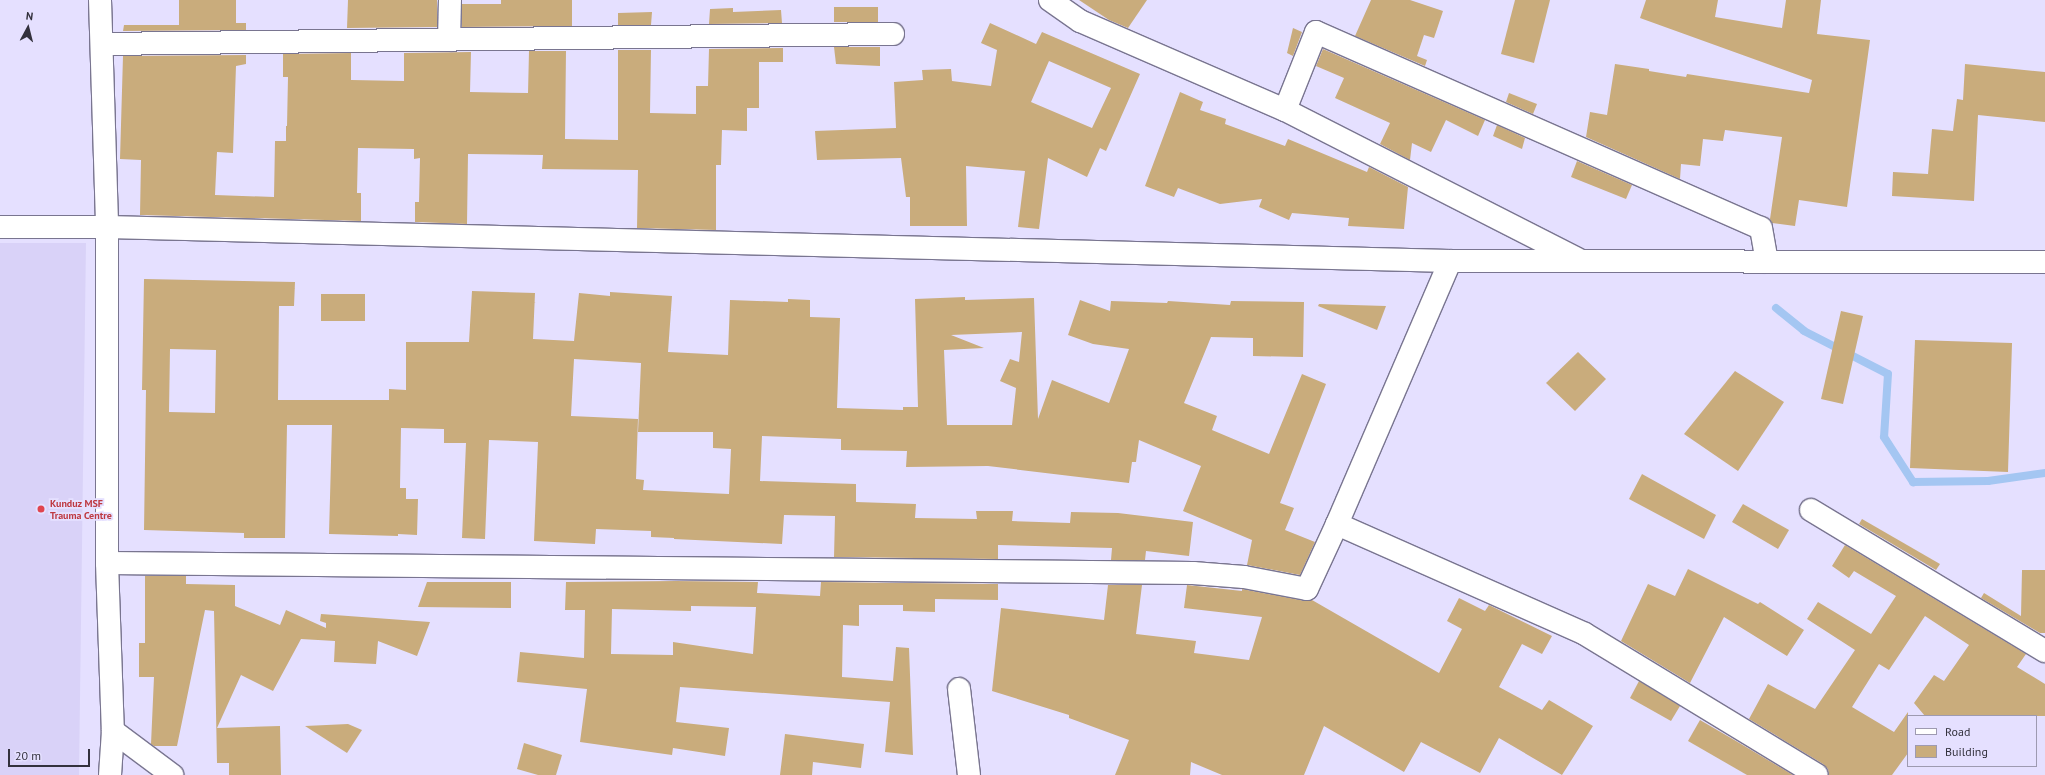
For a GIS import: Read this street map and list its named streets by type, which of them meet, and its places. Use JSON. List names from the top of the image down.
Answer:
{
  "places": ["Kunduz MSF Trauma Centre"],
  "legend": ["Road", "Building"],
  "scale_bar": "20 m",
  "north": "top"
}
